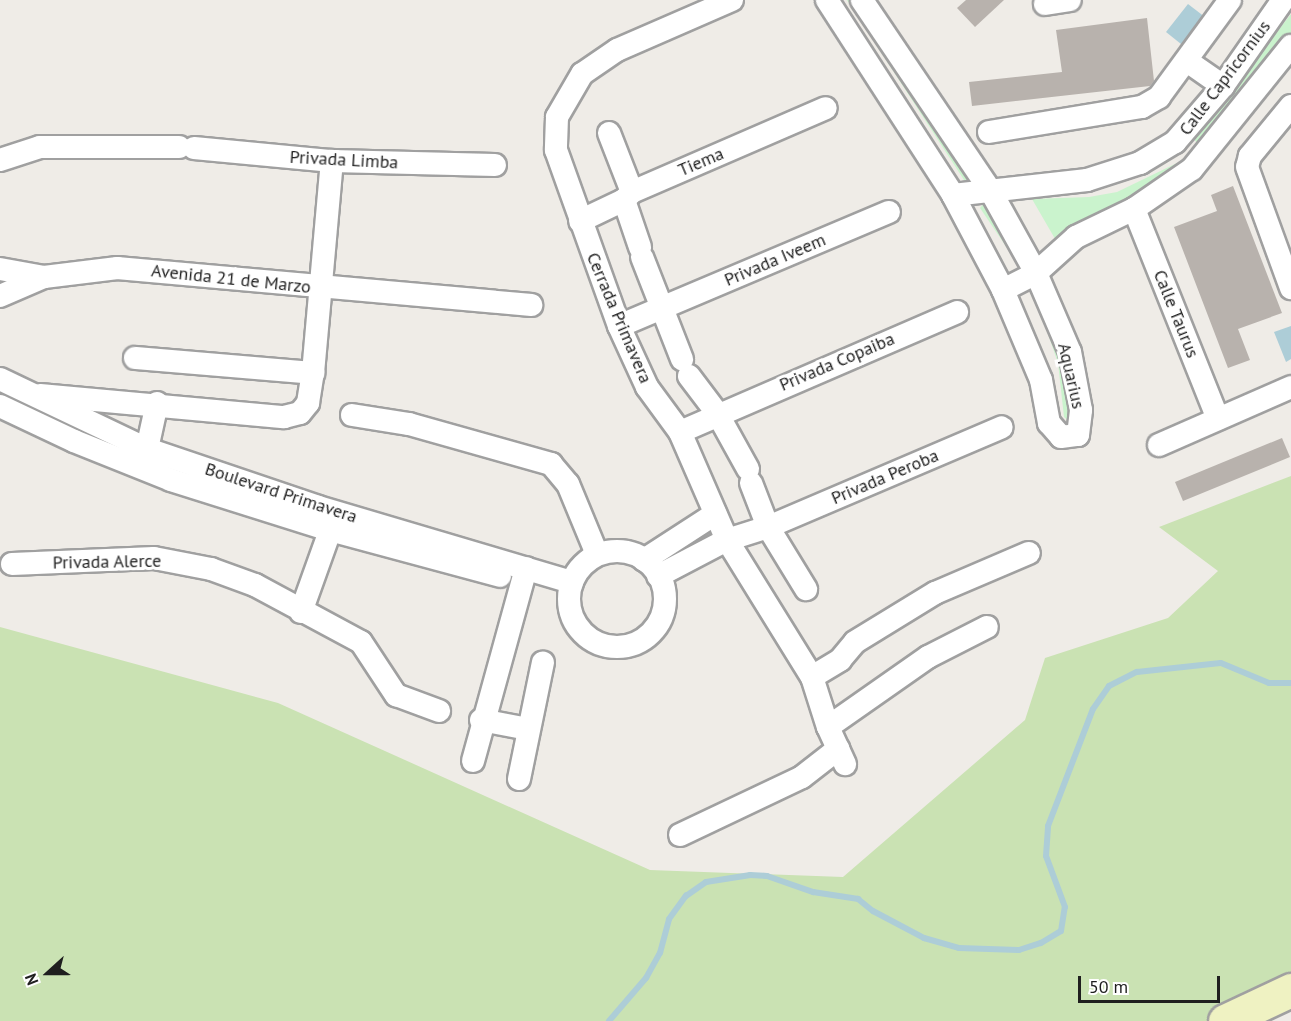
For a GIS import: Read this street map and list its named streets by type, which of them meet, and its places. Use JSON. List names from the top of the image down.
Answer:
{
  "streets": {
    "street": [
      "Calle Capricornius",
      "Privada Limba",
      "Tiema",
      "Privada Iveem",
      "Avenida 21 de Marzo",
      "Calle Taurus",
      "Cerrada Primavera",
      "Privada Copaiba",
      "Aquarius",
      "Privada Peroba",
      "Boulevard Primavera",
      "Privada Alerce"
    ]
  },
  "crossings": [
    ["Calle Capricornius", "Calle Taurus"],
    ["Calle Capricornius", "Aquarius"],
    ["Tiema", "Cerrada Primavera"],
    ["Privada Iveem", "Cerrada Primavera"],
    ["Avenida 21 de Marzo", "Boulevard Primavera"],
    ["Cerrada Primavera", "Privada Copaiba"],
    ["Cerrada Primavera", "Privada Peroba"]
  ],
  "scale_bar": "50 m",
  "north": "left"
}
